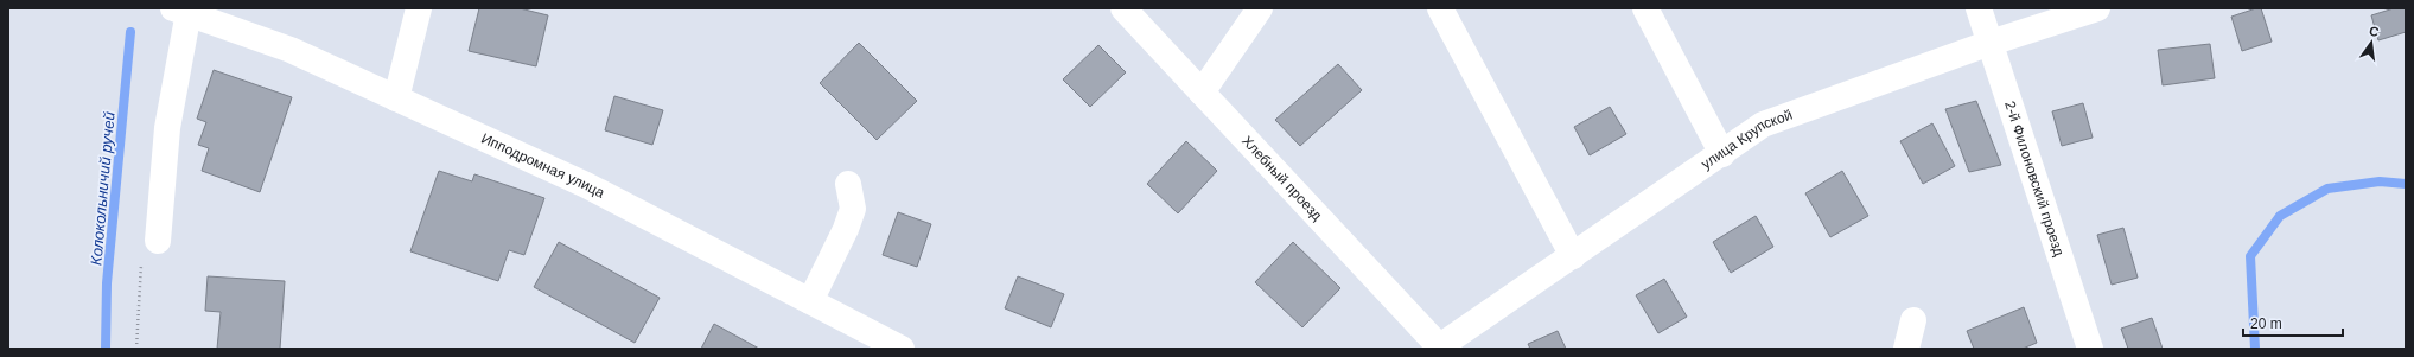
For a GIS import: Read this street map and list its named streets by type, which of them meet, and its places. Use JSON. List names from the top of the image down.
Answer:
{
  "streets": {
    "street": [
      "улица Крупской",
      "Ипподромная улица",
      "Хлебный проезд",
      "2-й Филоновский проезд"
    ]
  },
  "crossings": [
    ["улица Крупской", "Хлебный проезд"],
    ["улица Крупской", "2-й Филоновский проезд"]
  ],
  "water": ["Колокольничий ручей"],
  "scale_bar": "20 m",
  "north": "top"
}
